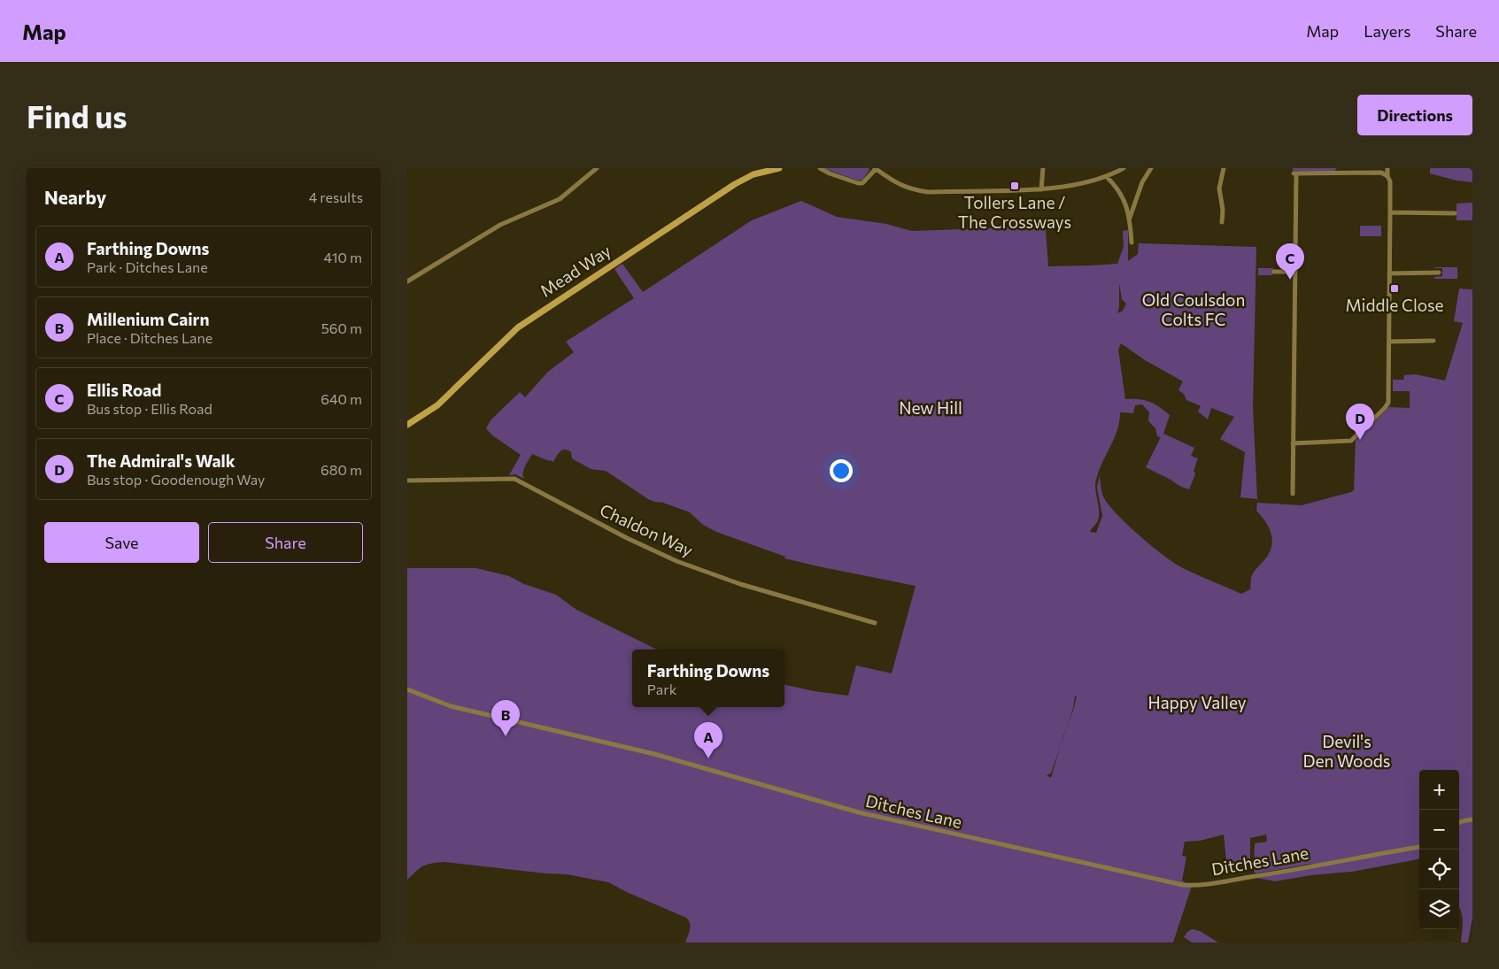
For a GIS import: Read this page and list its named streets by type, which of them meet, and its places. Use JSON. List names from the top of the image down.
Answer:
{
  "streets": {
    "street": ["Mead Way", "Chaldon Way", "Ditches Lane"]
  },
  "parks": [
    "Old Coulsdon Colts FC",
    "New Hill",
    "Happy Valley",
    "Devil's Den Woods"
  ],
  "places": {
    "transit": ["Tollers Lane / The Crossways", "Middle Close"]
  },
  "page": {
    "header": "Map",
    "nav": ["Map", "Layers", "Share"],
    "buttons": [
      "Directions",
      ["Save", "Share"]
    ],
    "title": "Find us",
    "heading": ["Nearby", "4 results"],
    "list": [
      {
        "mark": "A",
        "name": "Farthing Downs",
        "note": "Park · Ditches Lane",
        "value": "410 m"
      },
      {
        "mark": "B",
        "name": "Millenium Cairn",
        "note": "Place · Ditches Lane",
        "value": "560 m"
      },
      {
        "mark": "C",
        "name": "Ellis Road",
        "note": "Bus stop · Ellis Road",
        "value": "640 m"
      },
      {
        "mark": "D",
        "name": "The Admiral's Walk",
        "note": "Bus stop · Goodenough Way",
        "value": "680 m"
      }
    ],
    "pins": [
      "C",
      "D",
      "B",
      "A"
    ],
    "popup": ["Farthing Downs", "Park"],
    "map_buttons": ["+", "−"]
  }
}
